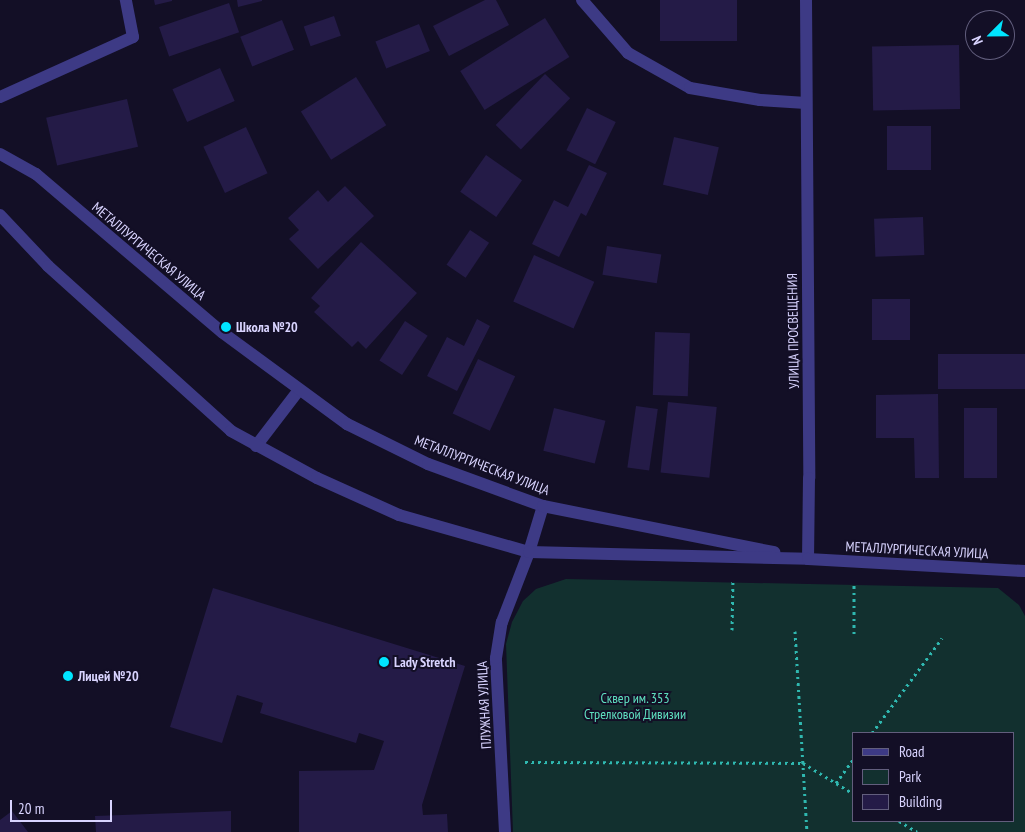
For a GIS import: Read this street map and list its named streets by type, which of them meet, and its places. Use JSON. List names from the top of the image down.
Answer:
{
  "streets": {
    "street": ["МЕТАЛЛУРГИЧЕСКАЯ УЛИЦА", "УЛИЦА ПРОСВЕЩЕНИЯ", "ПЛУЖНАЯ УЛИЦА"]
  },
  "crossings": [
    ["МЕТАЛЛУРГИЧЕСКАЯ УЛИЦА", "УЛИЦА ПРОСВЕЩЕНИЯ"],
    ["МЕТАЛЛУРГИЧЕСКАЯ УЛИЦА", "ПЛУЖНАЯ УЛИЦА"]
  ],
  "parks": ["Сквер им. 353 Стрелковой Дивизии"],
  "places": ["Школа №20", "Lady Stretch", "Лицей №20"],
  "legend": ["Road", "Park", "Building"],
  "scale_bar": "20 m",
  "north": "bottom left"
}
